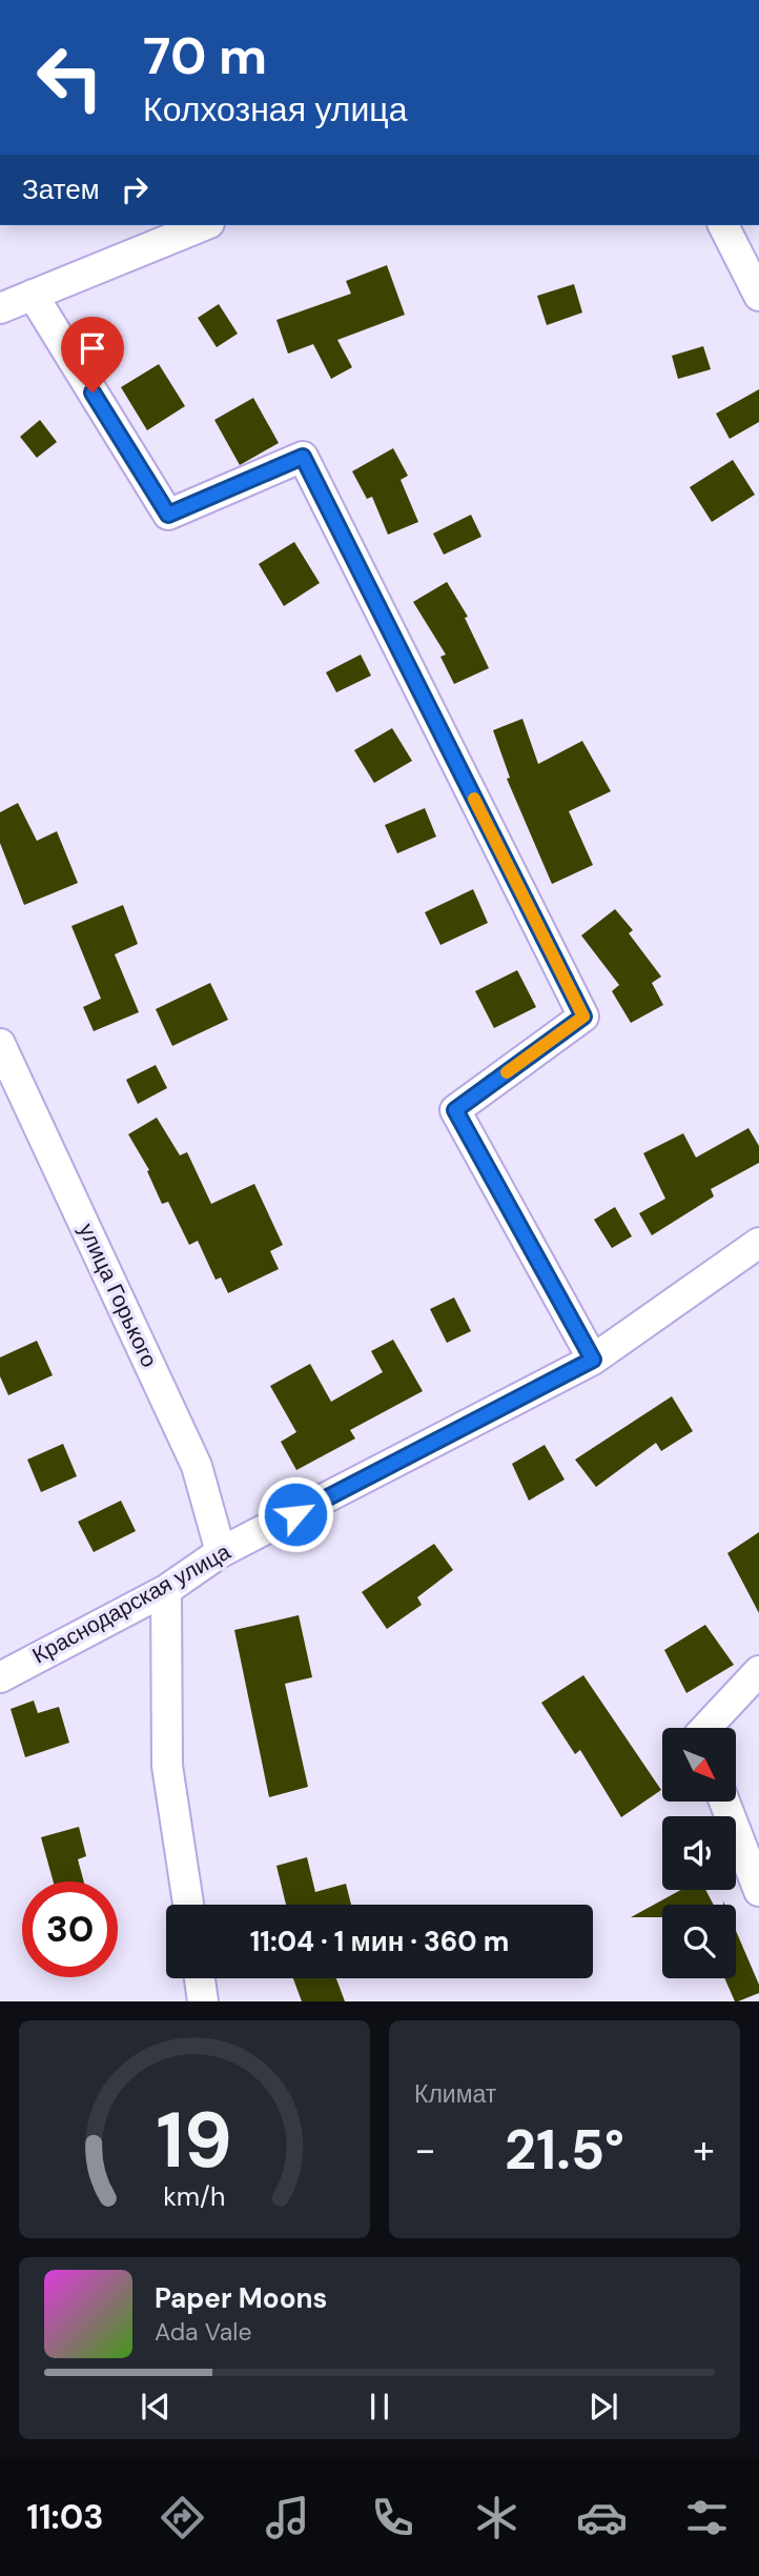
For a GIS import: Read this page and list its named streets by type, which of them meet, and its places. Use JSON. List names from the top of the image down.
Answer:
{
  "streets": {
    "street": ["улица Горького", "Краснодарская улица"]
  },
  "crossings": [
    ["улица Горького", "Краснодарская улица"]
  ],
  "north": "bottom right",
  "page": {
    "turn": ["70 m", "Колхозная улица"],
    "then": "Затем",
    "limit": "30",
    "trip": "11:04 · 1 мин · 360 m",
    "tile": "Климат",
    "heat": ["−", "21.5°", "+"],
    "song": ["Paper Moons", "Ada Vale"],
    "tabs": "11:03",
    "gauge": ["19", "km/h"]
  }
}
